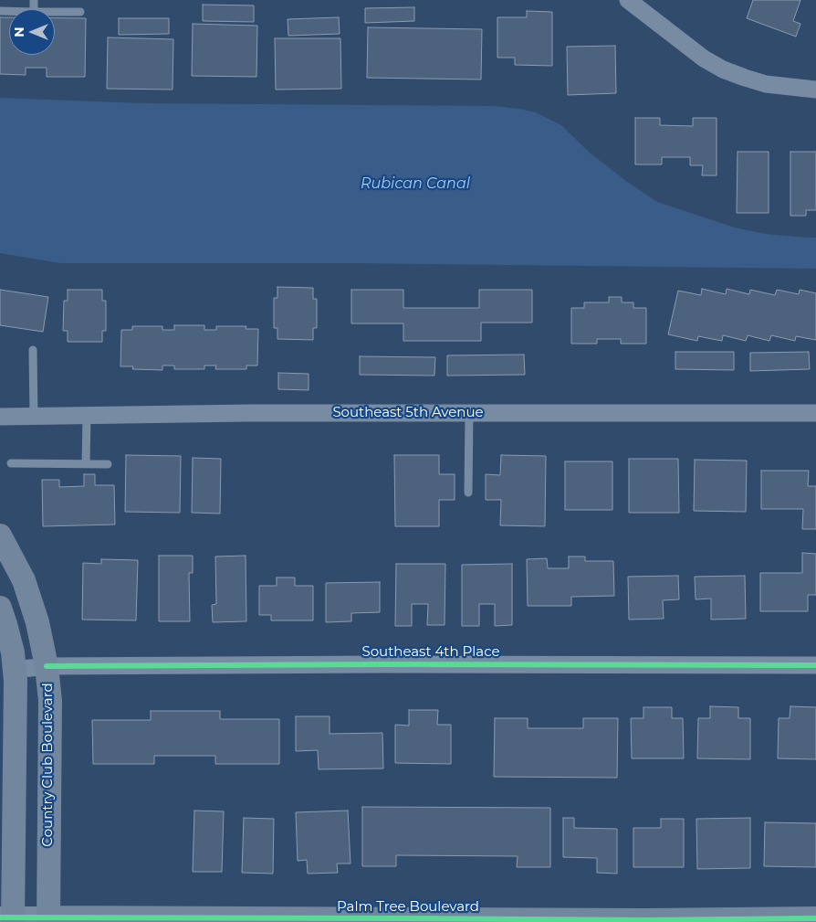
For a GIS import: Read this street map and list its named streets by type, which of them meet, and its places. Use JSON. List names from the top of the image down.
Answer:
{
  "streets": {
    "main road": ["Country Club Boulevard", "Palm Tree Boulevard"],
    "street": ["Southeast 5th Avenue", "Southeast 4th Place"]
  },
  "crossings": [
    ["Southeast 4th Place", "Country Club Boulevard"],
    ["Country Club Boulevard", "Palm Tree Boulevard"]
  ],
  "water": ["Rubican Canal"],
  "north": "left"
}
